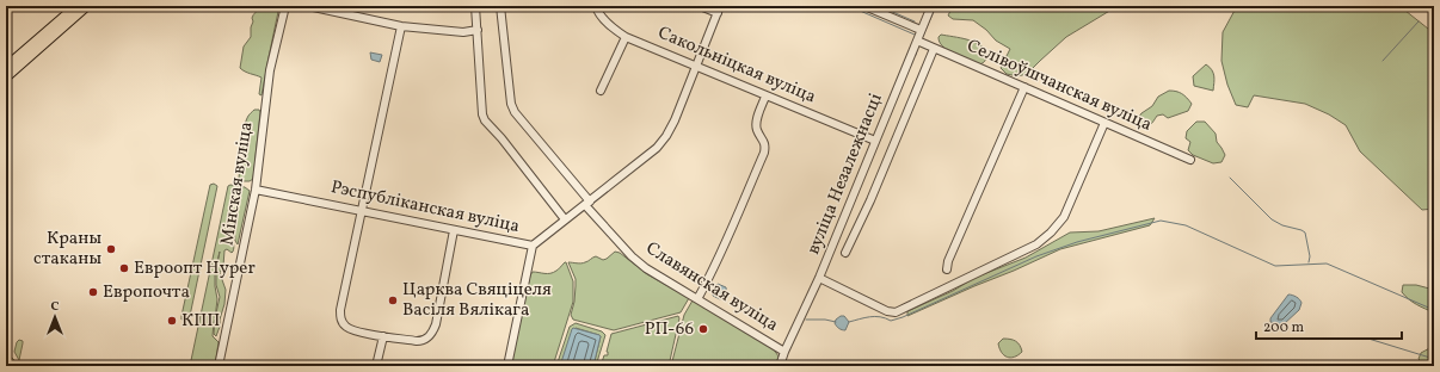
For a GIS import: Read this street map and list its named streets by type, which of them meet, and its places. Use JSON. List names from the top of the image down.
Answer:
{
  "streets": {
    "street": [
      "Сакольніцкая вуліца",
      "Селівоўшчанская вуліца",
      "вуліца Незалежнасці",
      "Мінская вуліца",
      "Рэспубліканская вуліца",
      "Славянская вуліца"
    ]
  },
  "crossings": [
    ["Сакольніцкая вуліца", "вуліца Незалежнасці"],
    ["Сакольніцкая вуліца", "Рэспубліканская вуліца"],
    ["Селівоўшчанская вуліца", "вуліца Незалежнасці"],
    ["вуліца Незалежнасці", "Славянская вуліца"],
    ["Мінская вуліца", "Рэспубліканская вуліца"],
    ["Рэспубліканская вуліца", "Славянская вуліца"]
  ],
  "places": [
    "Краны стаканы",
    "Евроопт Hyper",
    "Европочта",
    "Царква Свяціцеля Васіля Вялікага",
    "КПП",
    "РП-66"
  ],
  "scale_bar": "200 m",
  "north": "top"
}
